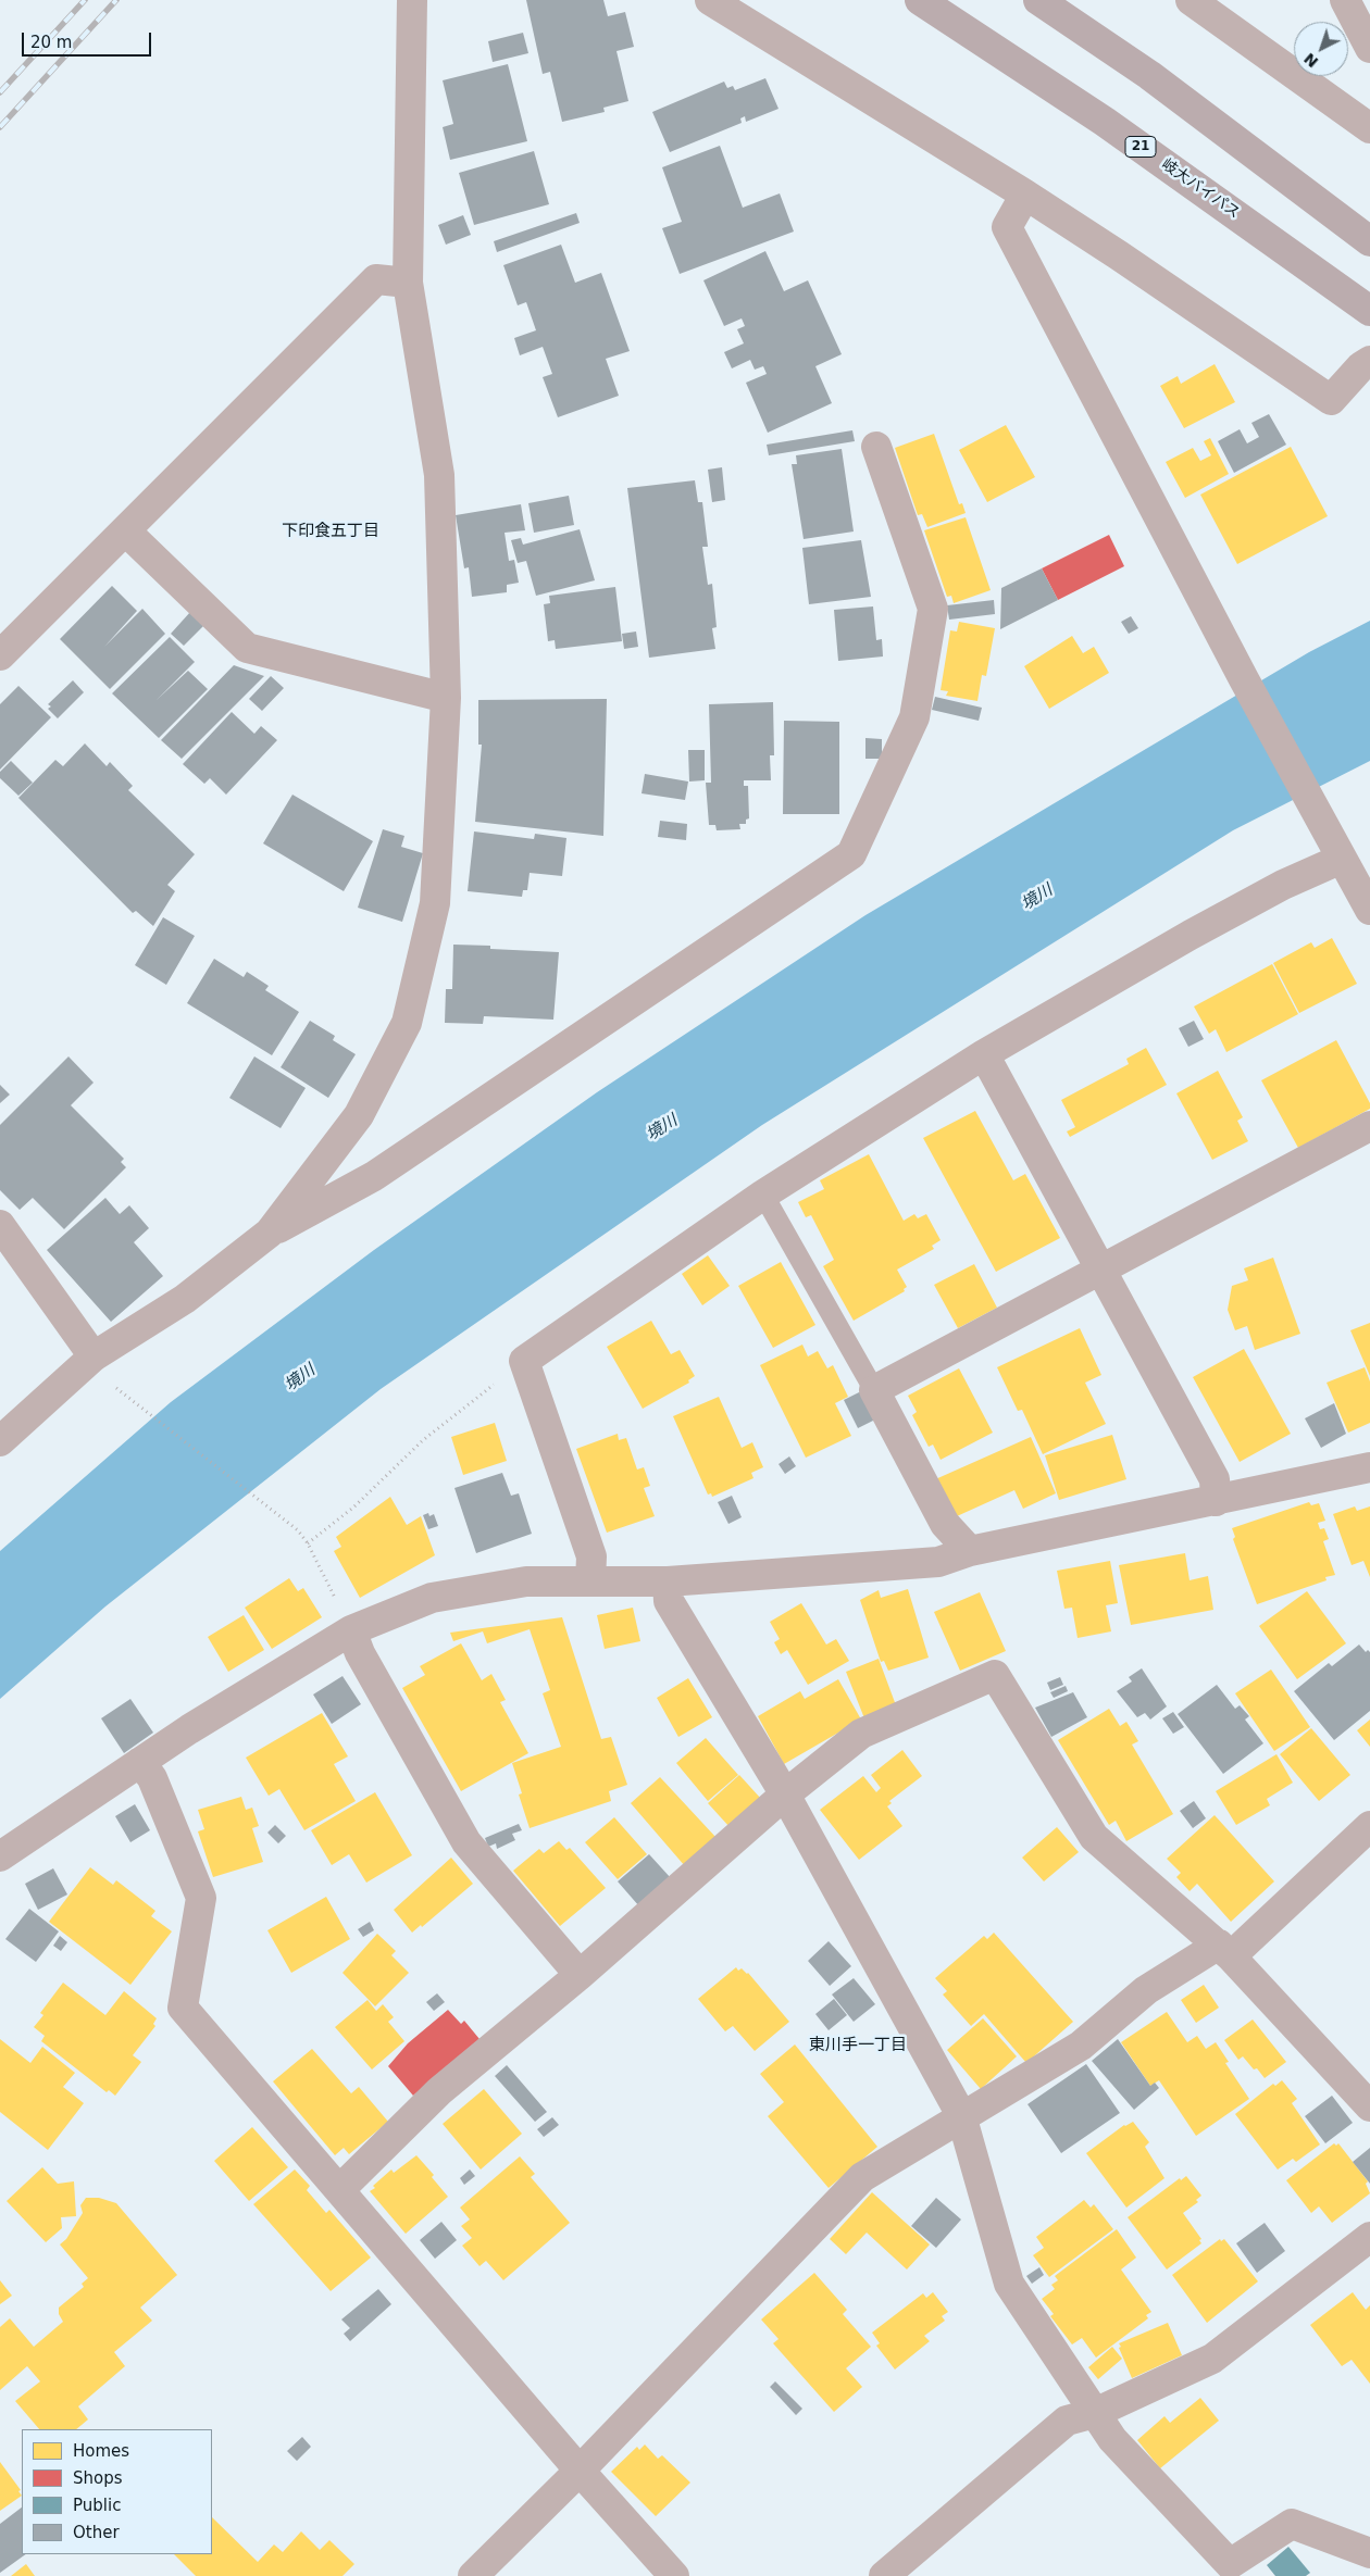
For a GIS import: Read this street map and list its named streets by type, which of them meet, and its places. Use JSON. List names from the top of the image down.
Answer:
{
  "streets": {
    "highway": ["21", "岐大バイパス"]
  },
  "districts": ["下印食五丁目", "東川手一丁目"],
  "water": ["境川"],
  "legend": [
    "Homes",
    "Shops",
    "Public",
    "Other"
  ],
  "scale_bar": "20 m",
  "north": "bottom left"
}
